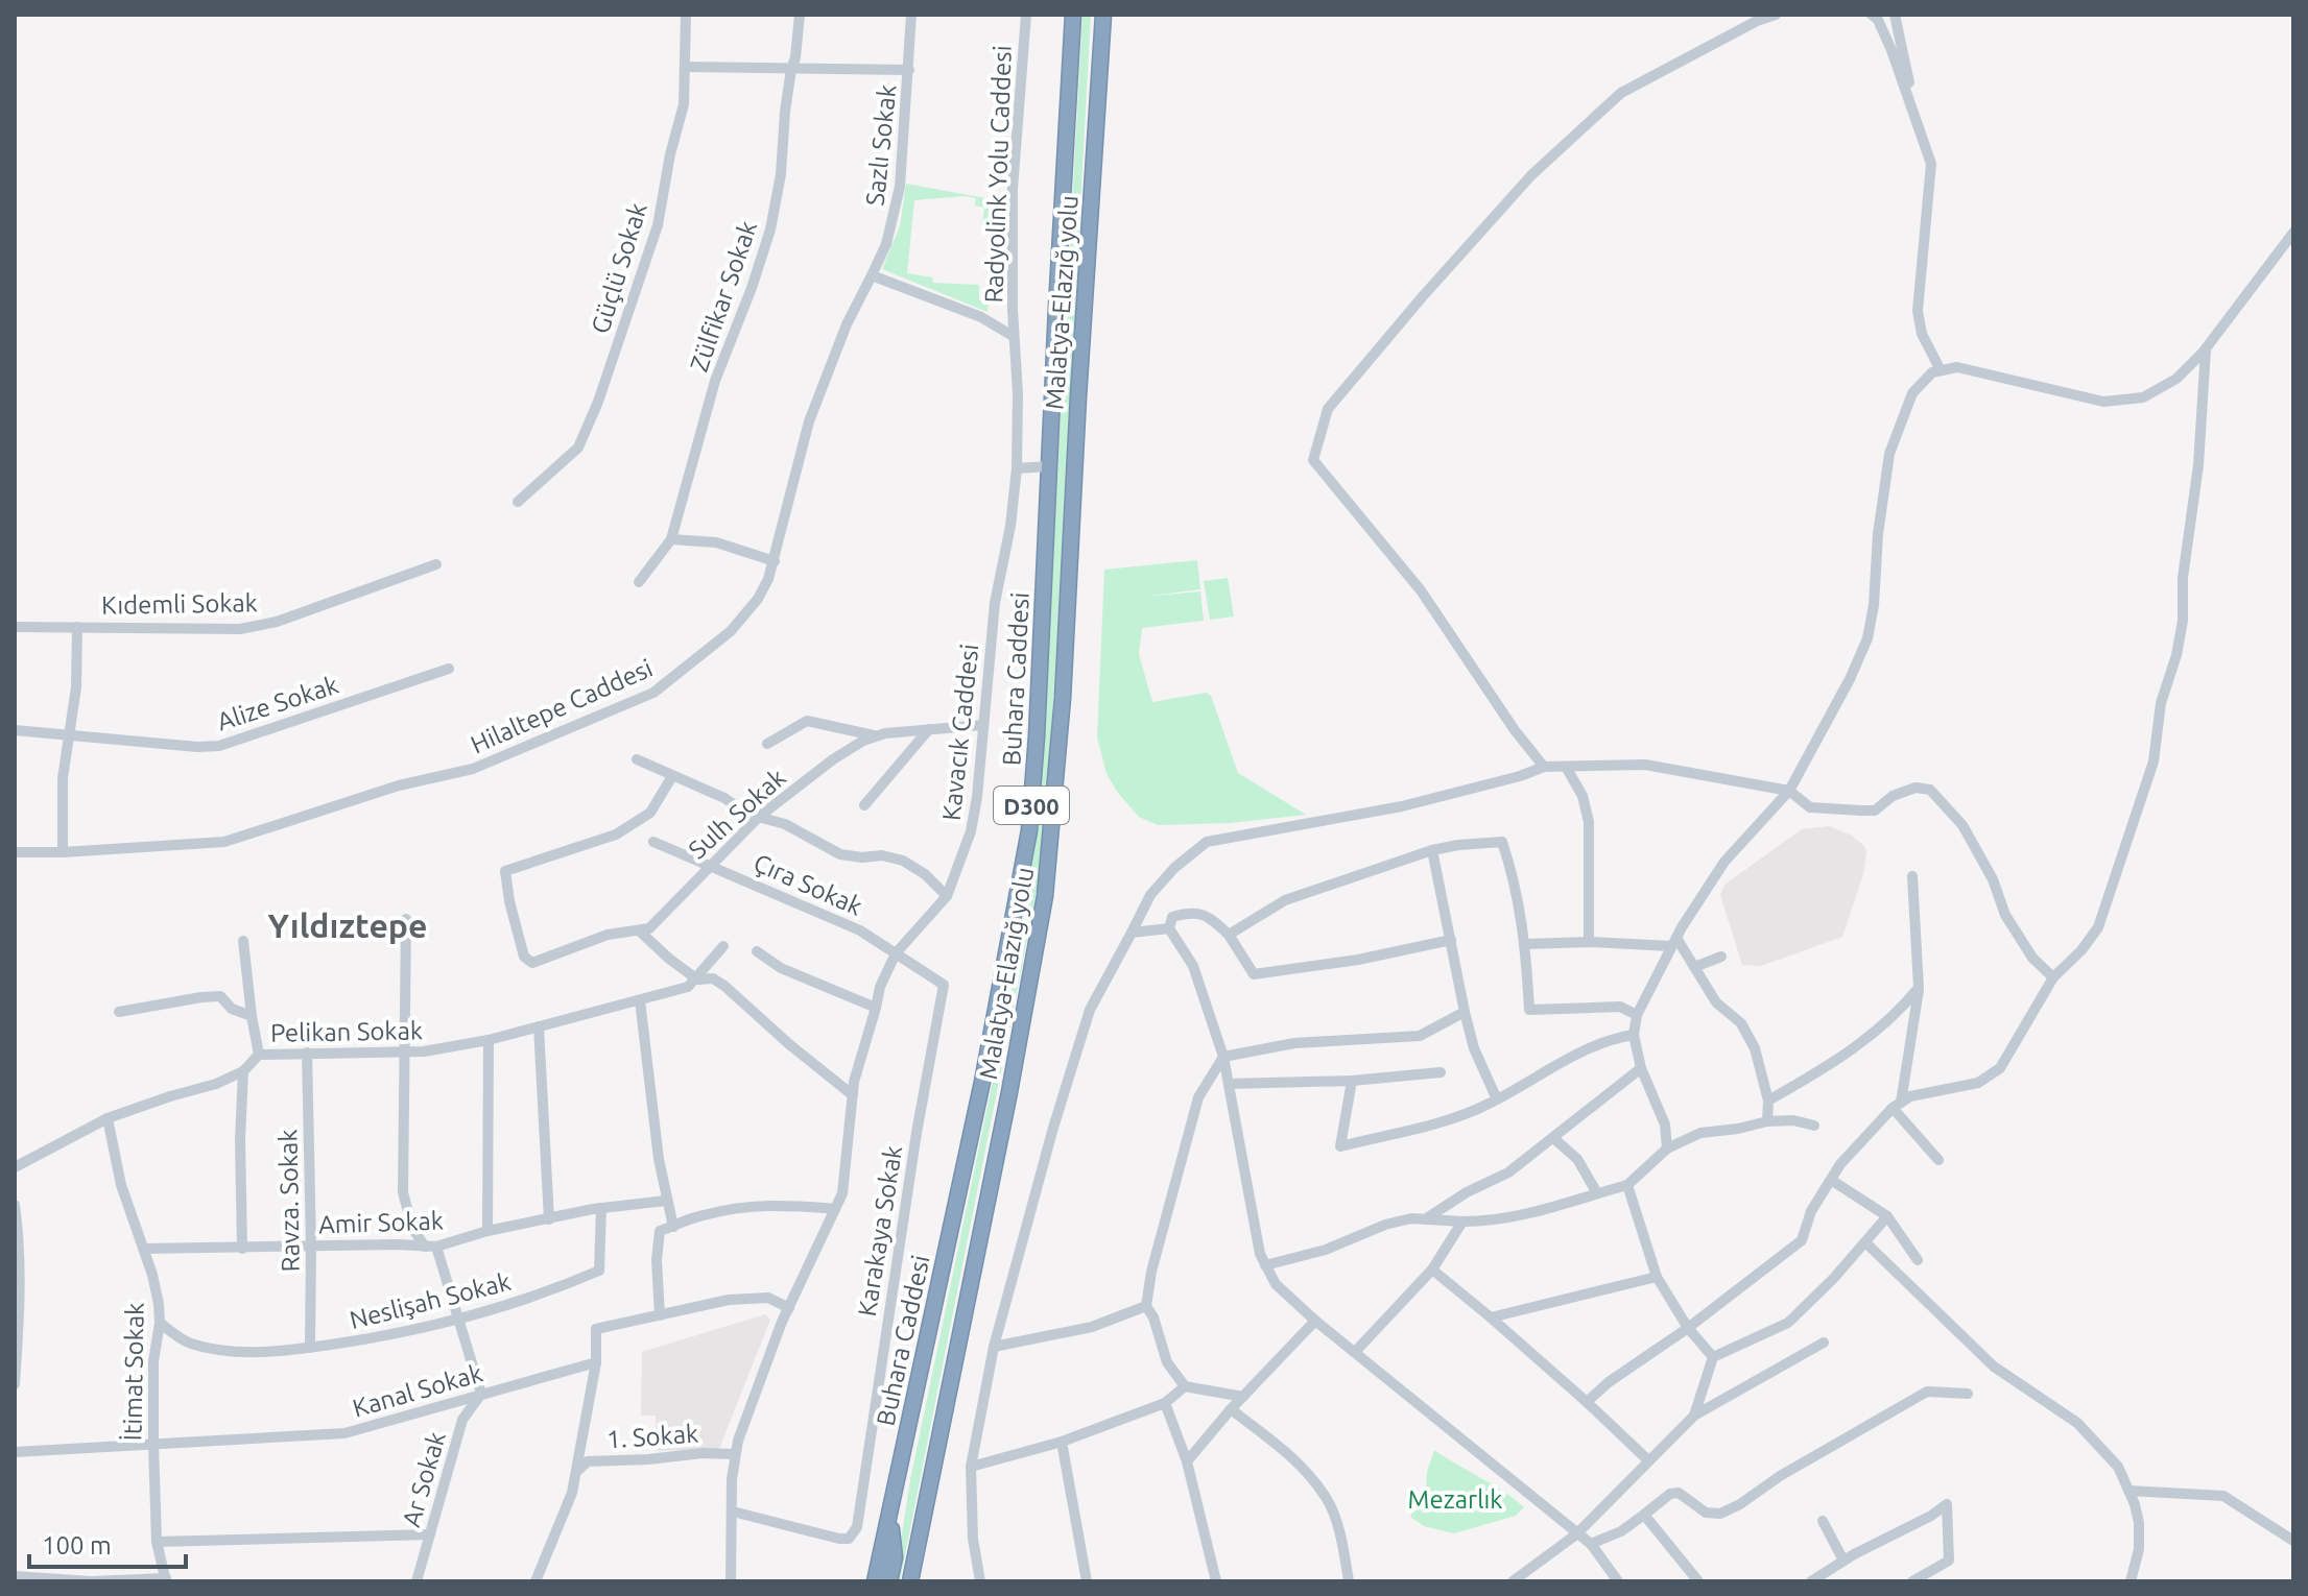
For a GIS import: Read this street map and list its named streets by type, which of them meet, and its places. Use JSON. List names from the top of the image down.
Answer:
{
  "streets": {
    "highway": ["Malatya-Elazığ yolu", "Buhara Caddesi", "D300"],
    "street": [
      "Sazlı Sokak",
      "Radyolink Yolu Caddesi",
      "Güçlü Sokak",
      "Zülfikar Sokak",
      "Kıdemli Sokak",
      "Alize Sokak",
      "Hilaltepe Caddesi",
      "Kavacık Caddesi",
      "Sulh Sokak",
      "Çıra Sokak",
      "Pelikan Sokak",
      "Ravza. Sokak",
      "Amir Sokak",
      "Karakaya Sokak",
      "Neslişah Sokak",
      "İtimat Sokak",
      "Kanal Sokak",
      "1. Sokak",
      "Ar Sokak"
    ]
  },
  "crossings": [
    ["Sazlı Sokak", "Hilaltepe Caddesi"],
    ["Radyolink Yolu Caddesi", "Kavacık Caddesi"],
    ["Kavacık Caddesi", "Sulh Sokak"],
    ["Kavacık Caddesi", "Çıra Sokak"],
    ["Kavacık Caddesi", "Karakaya Sokak"],
    ["Kavacık Caddesi", "1. Sokak"],
    ["Sulh Sokak", "Çıra Sokak"],
    ["Çıra Sokak", "Karakaya Sokak"],
    ["Pelikan Sokak", "Ravza. Sokak"],
    ["Pelikan Sokak", "İtimat Sokak"],
    ["Ravza. Sokak", "Amir Sokak"],
    ["Ravza. Sokak", "Neslişah Sokak"],
    ["Amir Sokak", "Neslişah Sokak"],
    ["Amir Sokak", "İtimat Sokak"],
    ["Neslişah Sokak", "İtimat Sokak"],
    ["İtimat Sokak", "Kanal Sokak"],
    ["Kanal Sokak", "Ar Sokak"]
  ],
  "districts": ["Yıldıztepe"],
  "parks": ["Mezarlık"],
  "scale_bar": "100 m"
}
